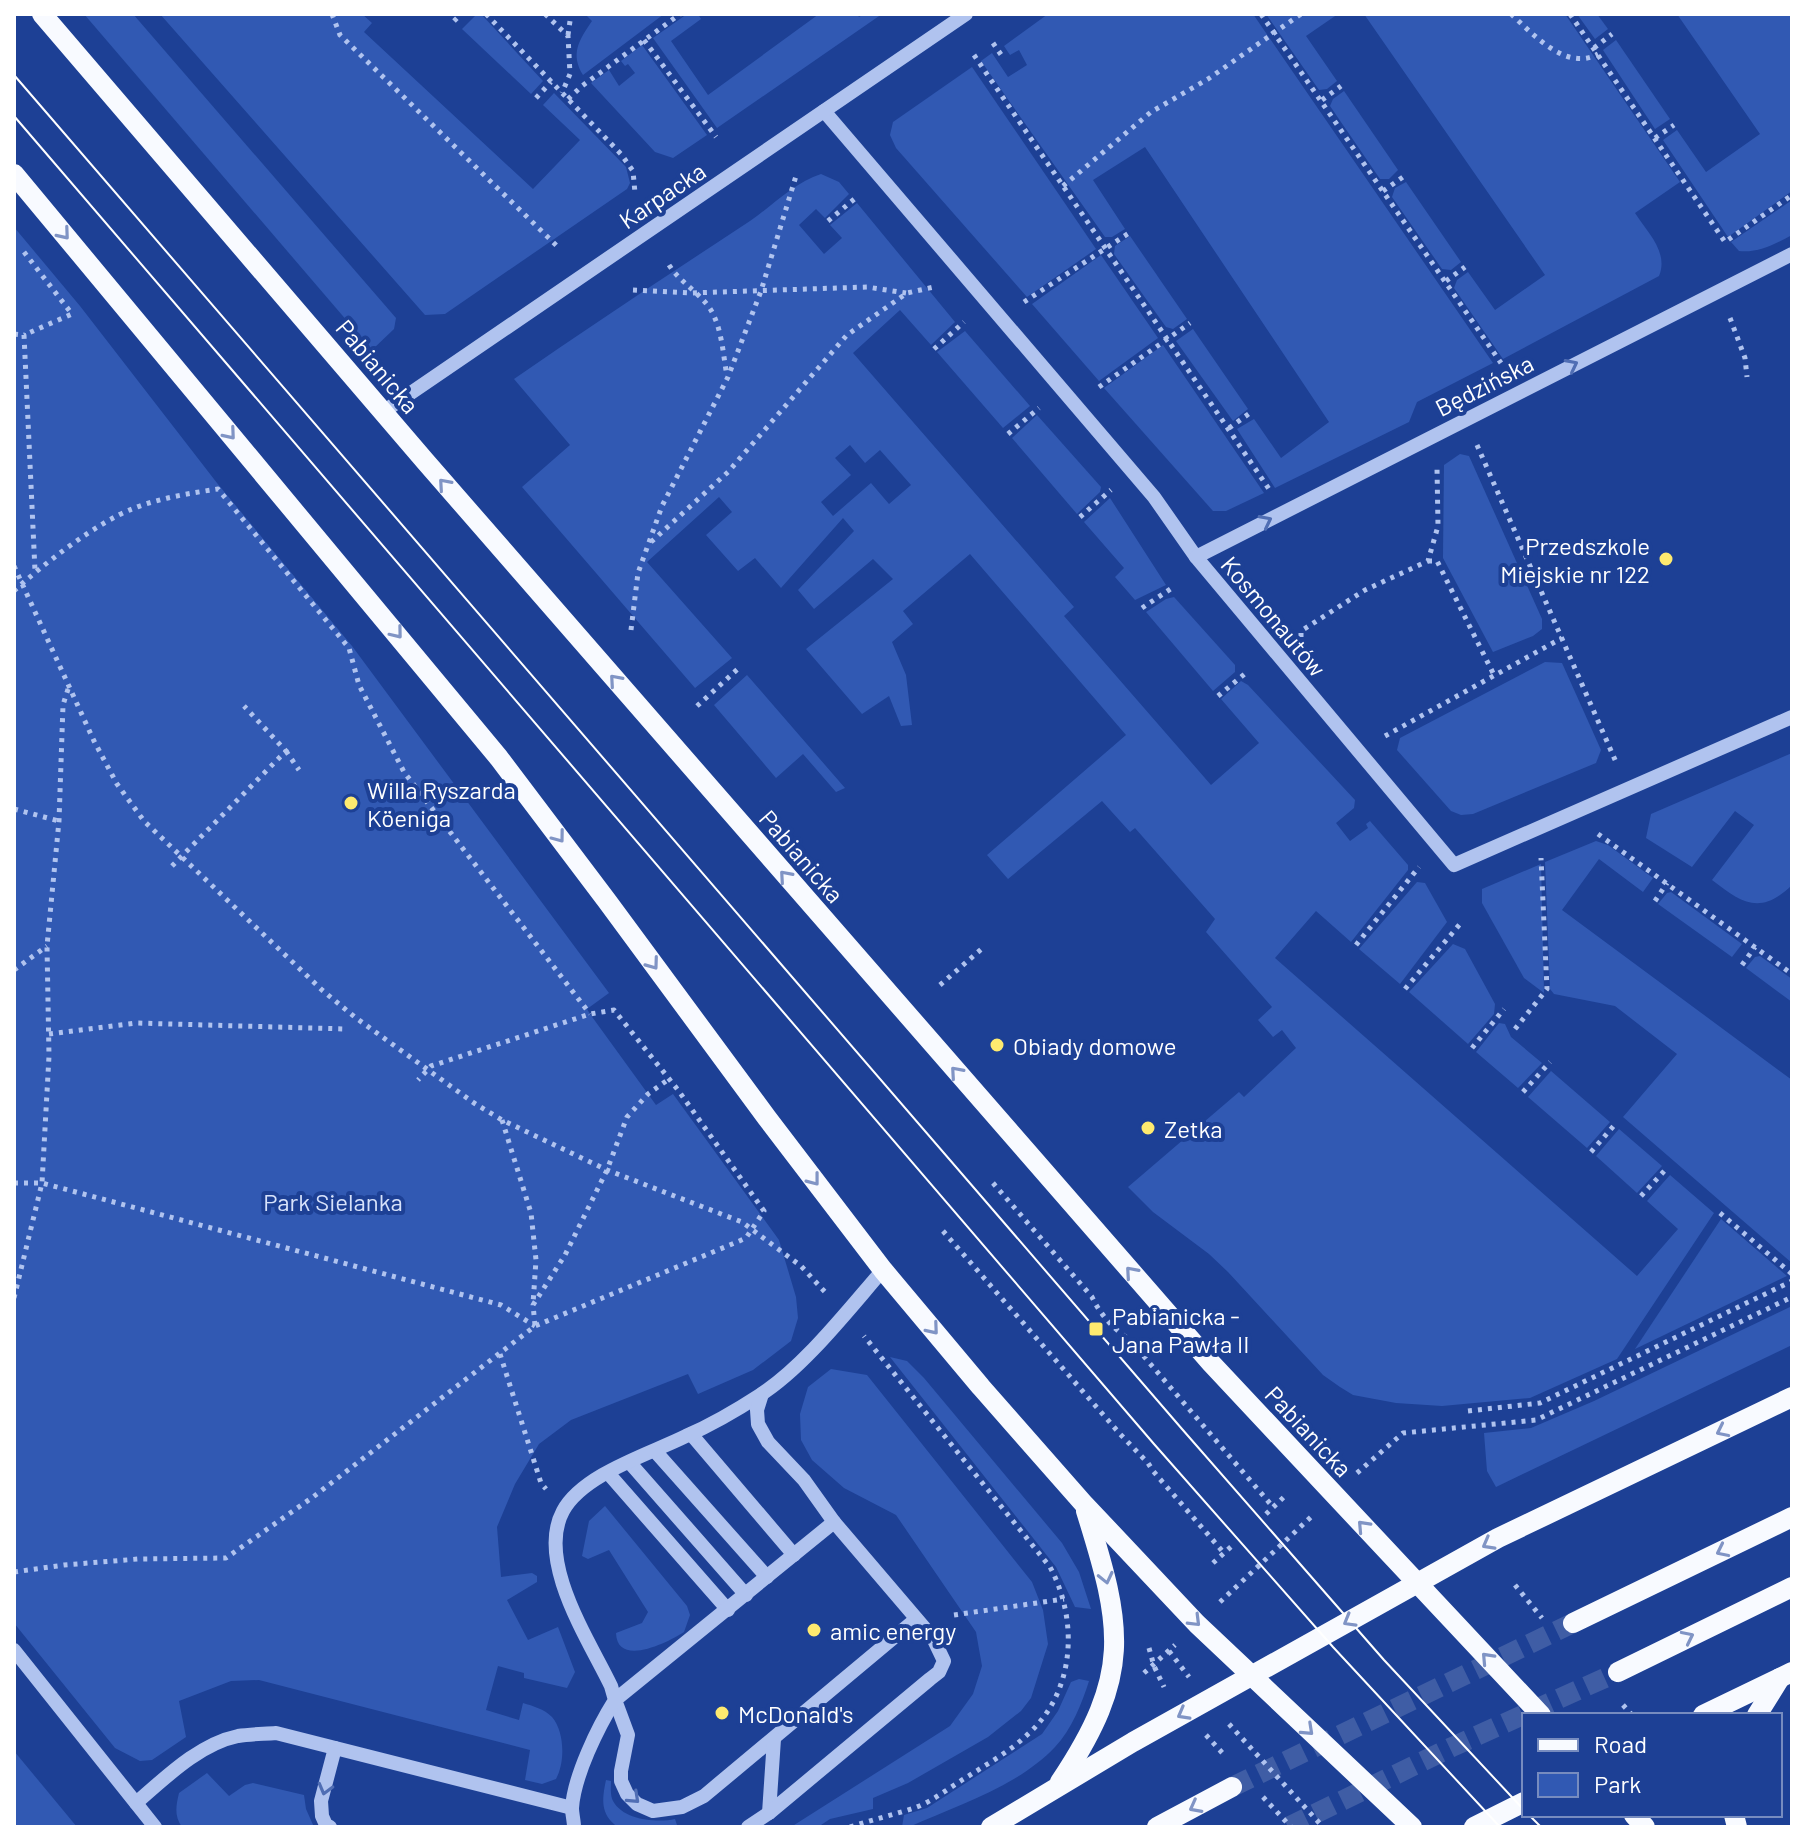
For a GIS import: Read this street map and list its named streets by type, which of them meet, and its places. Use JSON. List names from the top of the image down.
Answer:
{
  "streets": {
    "main road": ["Pabianicka"],
    "street": ["Karpacka", "Będzińska", "Kosmonautów"]
  },
  "crossings": [
    ["Karpacka", "Pabianicka"],
    ["Karpacka", "Kosmonautów"],
    ["Będzińska", "Kosmonautów"]
  ],
  "one_way": ["Będzińska"],
  "parks": ["Park Sielanka"],
  "places": {
    "other": [
      "Przedszkole Miejskie nr 122",
      "Willa Ryszarda Köeniga",
      "Obiady domowe",
      "Zetka",
      "amic energy",
      "McDonald's"
    ],
    "transit": ["Pabianicka - Jana Pawła II"]
  },
  "legend": ["Road", "Park"]
}
